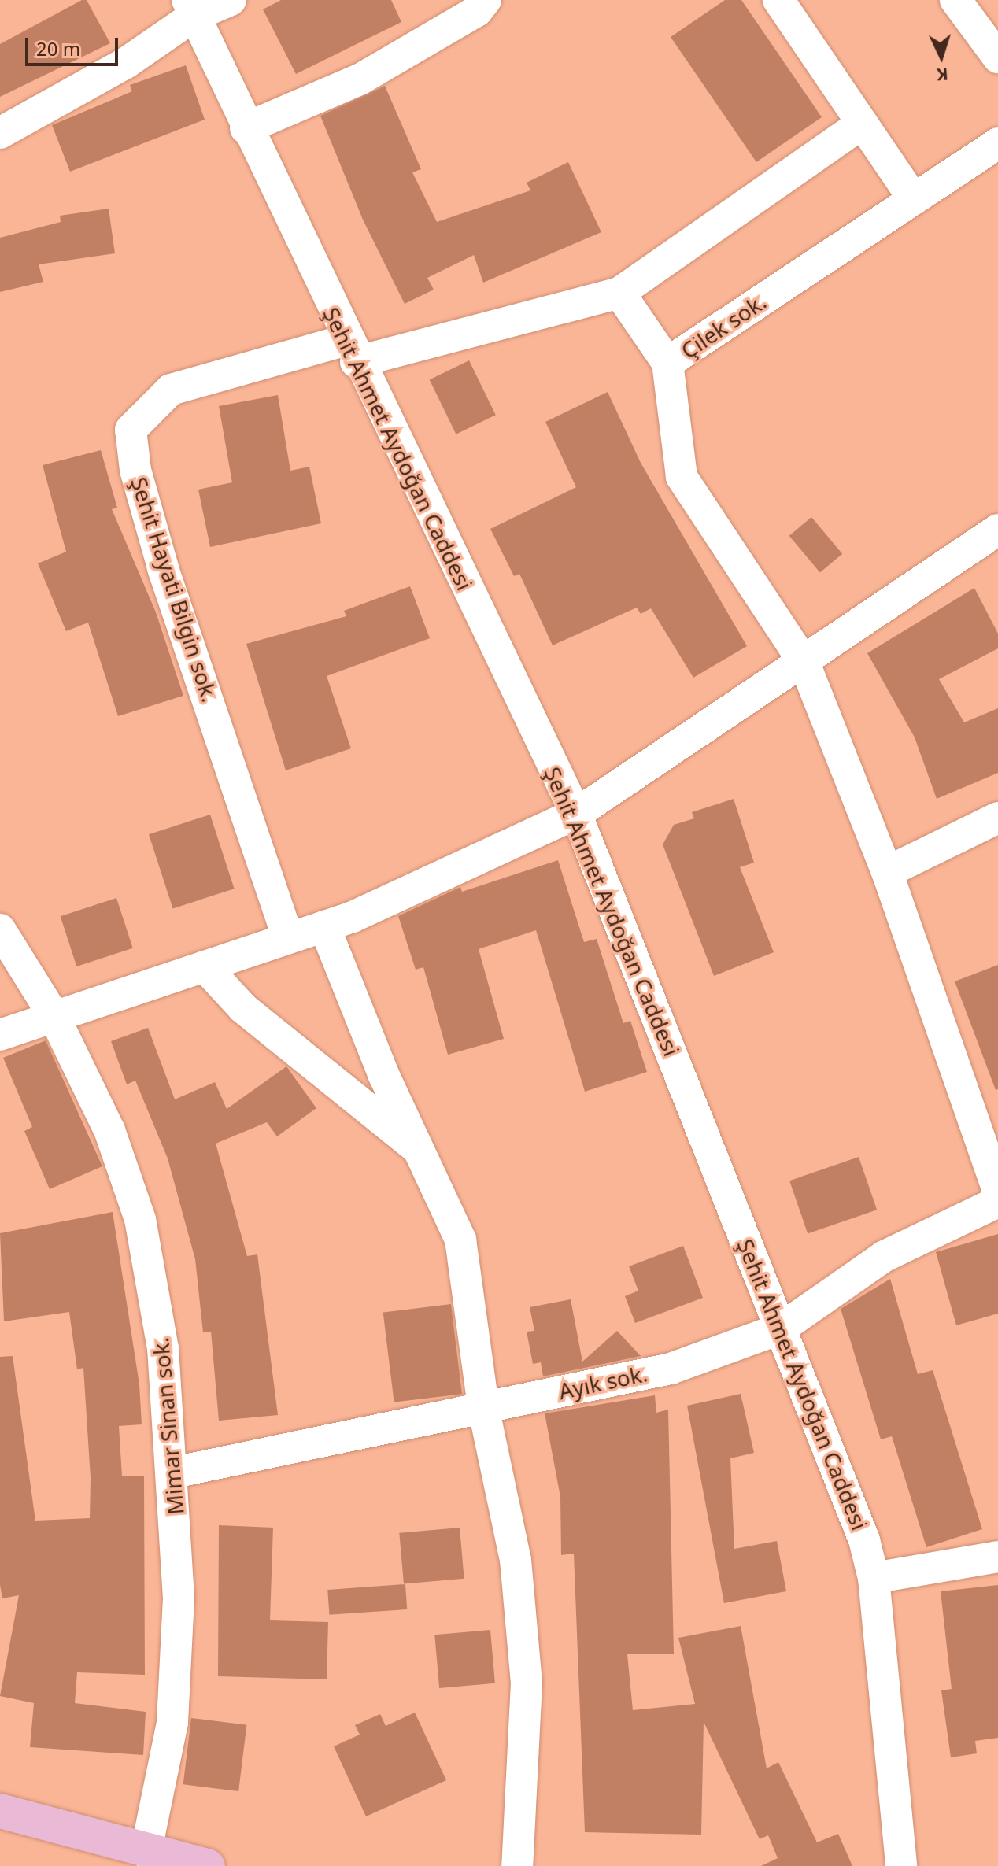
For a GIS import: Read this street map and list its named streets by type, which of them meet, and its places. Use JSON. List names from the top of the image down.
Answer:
{
  "streets": {
    "street": [
      "Çilek sok.",
      "Şehit Ahmet Aydoğan Caddesi",
      "Şehit Hayati Bilgin sok.",
      "Ayık sok.",
      "Mimar Sinan sok."
    ]
  },
  "crossings": [
    ["Şehit Ahmet Aydoğan Caddesi", "Şehit Hayati Bilgin sok."],
    ["Şehit Ahmet Aydoğan Caddesi", "Ayık sok."],
    ["Ayık sok.", "Mimar Sinan sok."]
  ],
  "scale_bar": "20 m",
  "north": "bottom"
}
